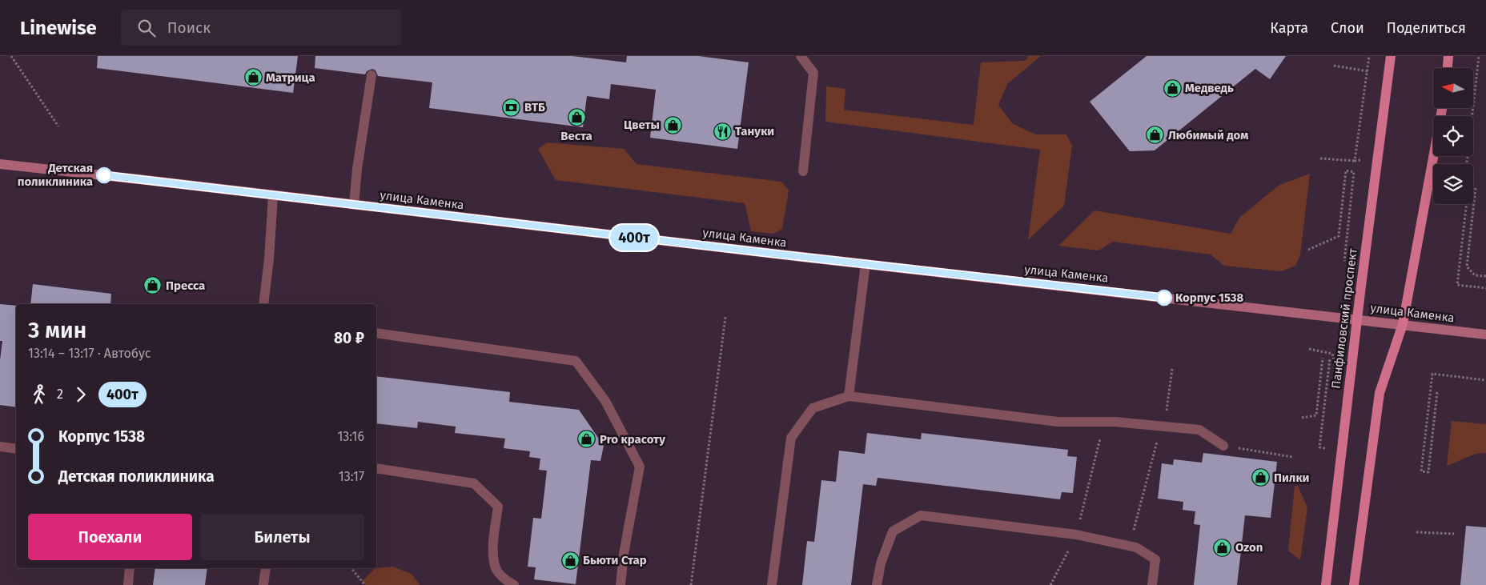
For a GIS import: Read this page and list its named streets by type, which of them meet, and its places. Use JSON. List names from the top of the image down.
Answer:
{
  "streets": {
    "main road": ["улица Каменка", "Панфиловский проспект"]
  },
  "crossings": [
    ["улица Каменка", "Панфиловский проспект"]
  ],
  "places": {
    "shop": [
      "Матрица",
      "Медведь",
      "Веста",
      "Цветы",
      "Любимый дом",
      "Пресса",
      "Pro красоту",
      "Пилки",
      "Ozon",
      "Бьюти Стар"
    ],
    "bank": ["ВТБ"],
    "restaurant": ["Тануки"],
    "other": ["Детская поликлиника", "Корпус 1538"]
  },
  "lines": ["bus line 400т"],
  "north": "left",
  "page": {
    "header": "Linewise",
    "search": "Поиск",
    "nav": ["Карта", "Слои", "Поделиться"],
    "on_map": "400т",
    "heading": ["3 мин", "13:14 – 13:17 · Автобус", "80 ₽"],
    "legs": ["2", "400т"],
    "list": [
      {
        "name": "Корпус 1538",
        "value": "13:16"
      },
      {
        "name": "Детская поликлиника",
        "value": "13:17"
      }
    ],
    "buttons": ["Поехали", "Билеты"]
  }
}
